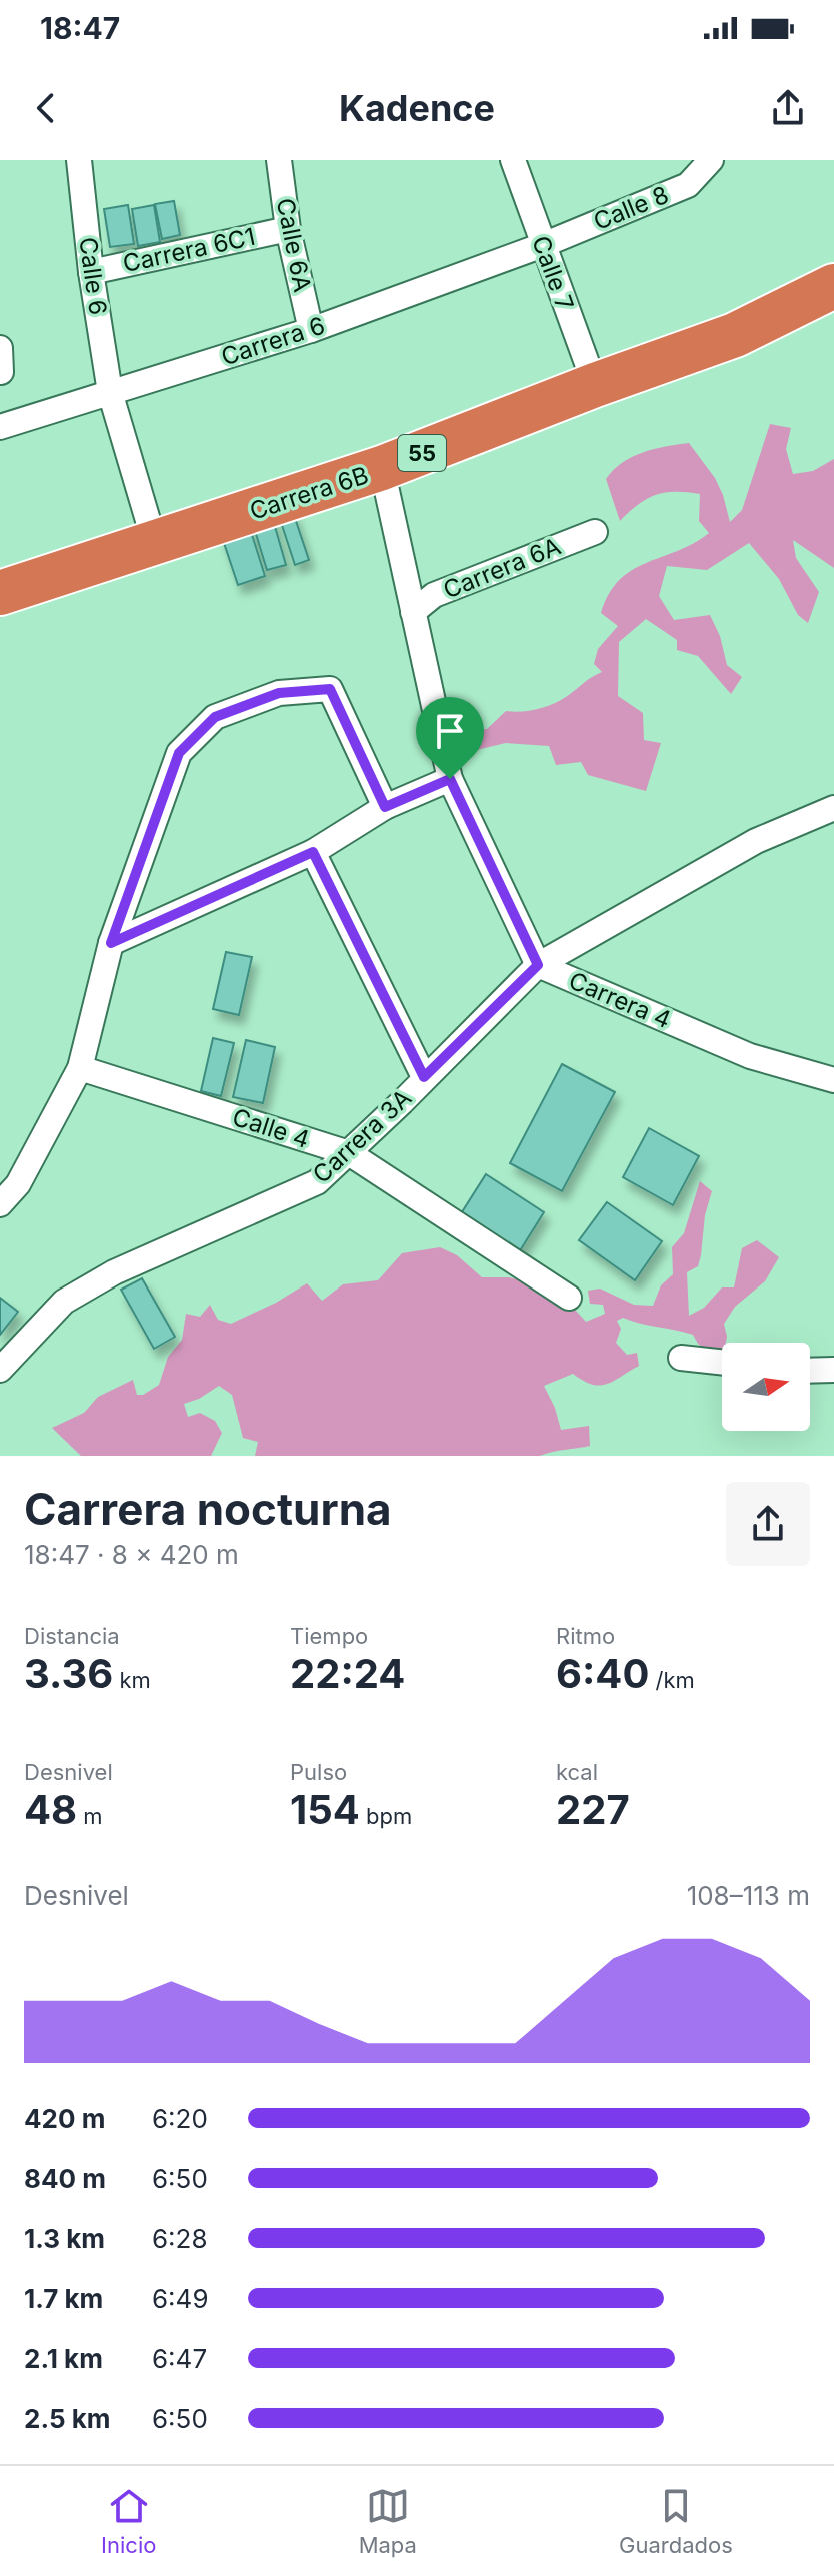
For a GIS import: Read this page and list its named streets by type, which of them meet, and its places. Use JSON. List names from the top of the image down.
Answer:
{
  "streets": {
    "highway": ["55", "Carrera 6B"],
    "street": [
      "Calle 8",
      "Calle 6A",
      "Carrera 6C1",
      "Calle 7",
      "Calle 6",
      "Carrera 6",
      "Carrera 6A",
      "Carrera 4",
      "Calle 4",
      "Carrera 3A"
    ]
  },
  "crossings": [
    ["Calle 8", "Calle 7"],
    ["Calle 8", "Carrera 6"],
    ["Calle 6A", "Carrera 6C1"],
    ["Calle 6A", "Carrera 6"],
    ["Carrera 6C1", "Calle 6"],
    ["Calle 7", "Carrera 6"],
    ["Calle 7", "Carrera 6B"],
    ["Calle 6", "Carrera 6"],
    ["Calle 6", "Carrera 6B"],
    ["Carrera 6B", "Carrera 4"],
    ["Carrera 6A", "Carrera 4"],
    ["Carrera 4", "Carrera 3A"],
    ["Calle 4", "Carrera 3A"]
  ],
  "north": "right",
  "page": {
    "status": "18:47",
    "header": "Kadence",
    "heading": ["Carrera nocturna", "18:47 · 8 × 420 m"],
    "stats": [
      ["Distancia", "3.36 km"],
      ["Tiempo", "22:24"],
      ["Ritmo", "6:40 /km"],
      ["Desnivel", "48 m"],
      ["Pulso", "154 bpm"],
      ["kcal", "227"]
    ],
    "chart": ["Desnivel", "108–113 m"],
    "list": [
      {
        "name": "420 m",
        "note": "6:20"
      },
      {
        "name": "840 m",
        "note": "6:50"
      },
      {
        "name": "1.3 km",
        "note": "6:28"
      },
      {
        "name": "1.7 km",
        "note": "6:49"
      },
      {
        "name": "2.1 km",
        "note": "6:47"
      },
      {
        "name": "2.5 km",
        "note": "6:50"
      }
    ],
    "tabs": ["Inicio", "Mapa", "Guardados"]
  }
}
